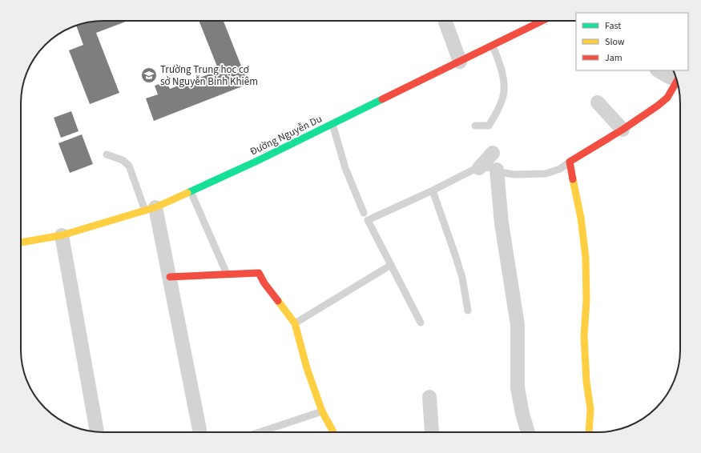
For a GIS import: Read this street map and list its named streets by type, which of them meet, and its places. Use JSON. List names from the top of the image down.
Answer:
{
  "streets": {
    "street": ["Đường Nguyễn Du"]
  },
  "places": {
    "school or university": ["Trường Trung học cơ sở Nguyễn Bỉnh Khiêm"]
  },
  "legend": ["Fast", "Slow", "Jam"]
}
